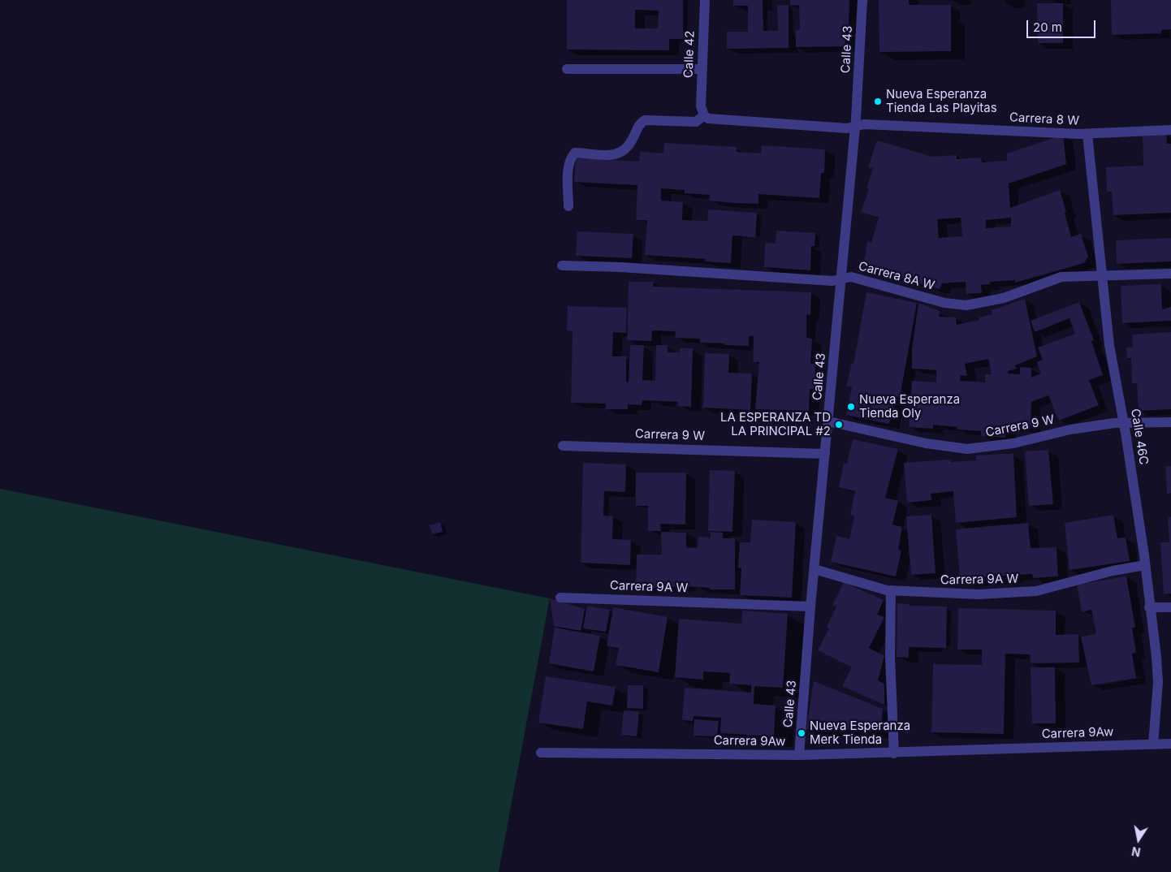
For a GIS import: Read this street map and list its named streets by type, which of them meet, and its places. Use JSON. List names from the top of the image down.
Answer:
{
  "streets": {
    "street": [
      "Calle 43",
      "Calle 42",
      "Carrera 8 W",
      "Carrera 8A W",
      "Carrera 9 W",
      "Calle 46C",
      "Carrera 9A W",
      "Carrera 9Aw"
    ]
  },
  "crossings": [
    ["Calle 43", "Carrera 8 W"],
    ["Calle 43", "Carrera 8A W"],
    ["Calle 43", "Carrera 9 W"],
    ["Calle 43", "Carrera 9A W"],
    ["Calle 43", "Carrera 9Aw"],
    ["Calle 42", "Carrera 8 W"],
    ["Carrera 8 W", "Calle 46C"],
    ["Carrera 8A W", "Calle 46C"],
    ["Carrera 9 W", "Calle 46C"],
    ["Calle 46C", "Carrera 9A W"],
    ["Calle 46C", "Carrera 9Aw"]
  ],
  "places": [
    "Nueva Esperanza Tienda Las Playitas",
    "Nueva Esperanza Tienda Oly",
    "LA ESPERANZA TD LA PRINCIPAL #2",
    "Nueva Esperanza Merk Tienda"
  ],
  "scale_bar": "20 m",
  "north": "bottom"
}
